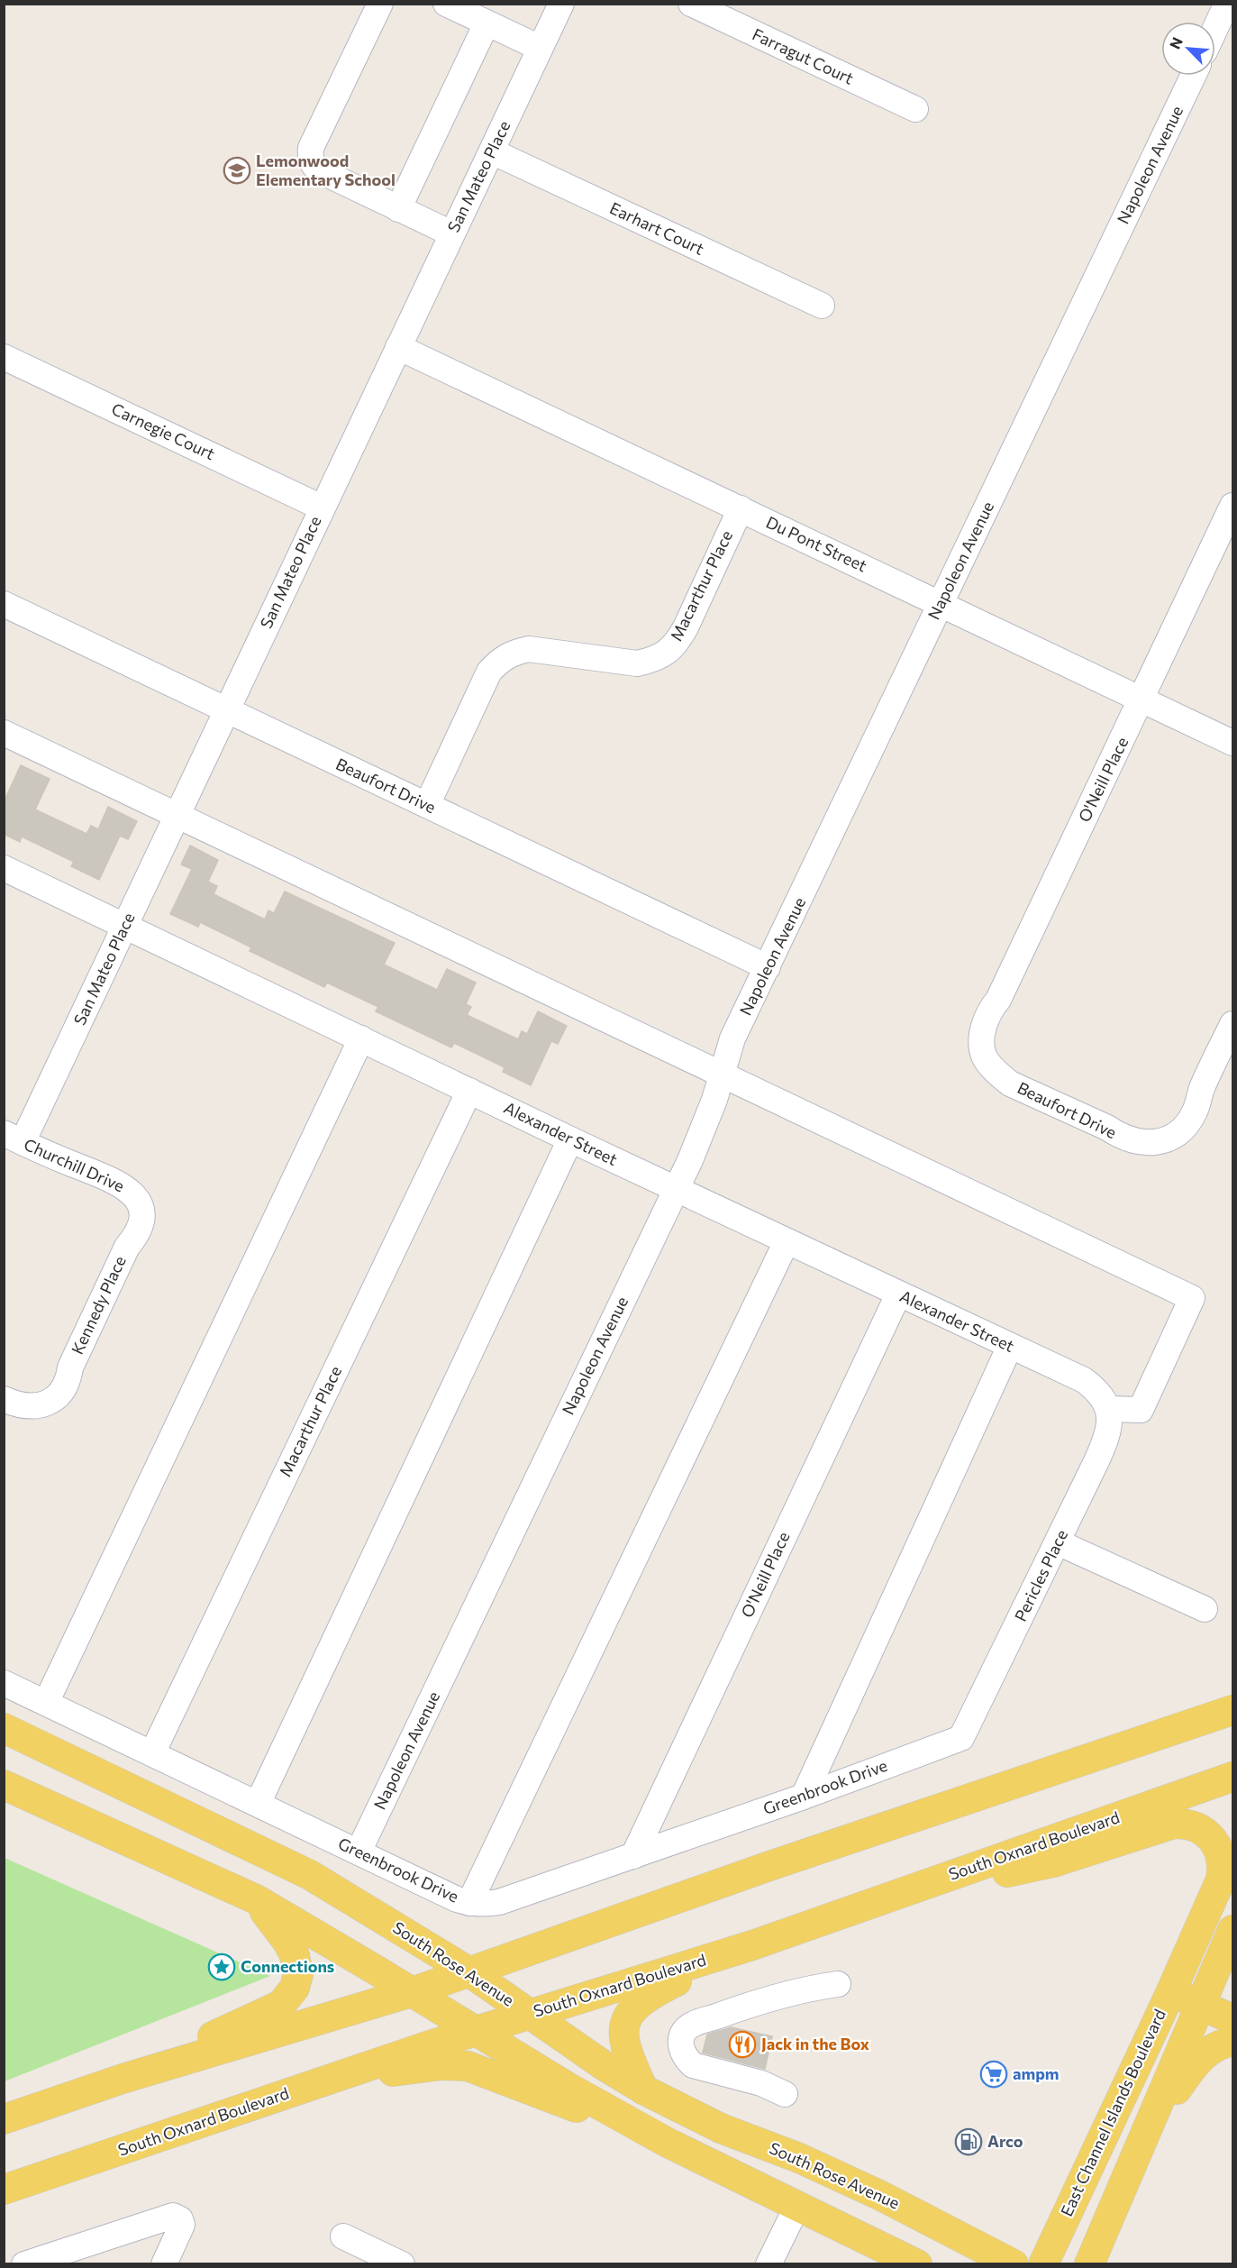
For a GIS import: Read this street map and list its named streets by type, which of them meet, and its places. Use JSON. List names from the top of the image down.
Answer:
{
  "streets": {
    "main road": ["South Oxnard Boulevard", "South Rose Avenue", "East Channel Islands Boulevard"],
    "street": [
      "Farragut Court",
      "Napoleon Avenue",
      "San Mateo Place",
      "Earhart Court",
      "Carnegie Court",
      "Du Pont Street",
      "Macarthur Place",
      "O'Neill Place",
      "Beaufort Drive",
      "Alexander Street",
      "Churchill Drive",
      "Kennedy Place",
      "Pericles Place",
      "Greenbrook Drive"
    ]
  },
  "crossings": [
    ["Napoleon Avenue", "Du Pont Street"],
    ["Napoleon Avenue", "Beaufort Drive"],
    ["Napoleon Avenue", "Alexander Street"],
    ["Napoleon Avenue", "Greenbrook Drive"],
    ["San Mateo Place", "Earhart Court"],
    ["San Mateo Place", "Carnegie Court"],
    ["San Mateo Place", "Du Pont Street"],
    ["San Mateo Place", "Beaufort Drive"],
    ["San Mateo Place", "Alexander Street"],
    ["San Mateo Place", "Churchill Drive"],
    ["Du Pont Street", "Macarthur Place"],
    ["Du Pont Street", "O'Neill Place"],
    ["Macarthur Place", "Beaufort Drive"],
    ["Macarthur Place", "Alexander Street"],
    ["Macarthur Place", "Greenbrook Drive"],
    ["O'Neill Place", "Beaufort Drive"],
    ["O'Neill Place", "Alexander Street"],
    ["O'Neill Place", "Greenbrook Drive"],
    ["Alexander Street", "Pericles Place"],
    ["Churchill Drive", "Kennedy Place"],
    ["Pericles Place", "Greenbrook Drive"],
    ["South Oxnard Boulevard", "South Rose Avenue"]
  ],
  "places": {
    "school or university": ["Lemonwood Elementary School"],
    "place": ["Connections"],
    "restaurant": ["Jack in the Box"],
    "supermarket": ["ampm"],
    "fuel station": ["Arco"]
  },
  "north": "top left"
}
